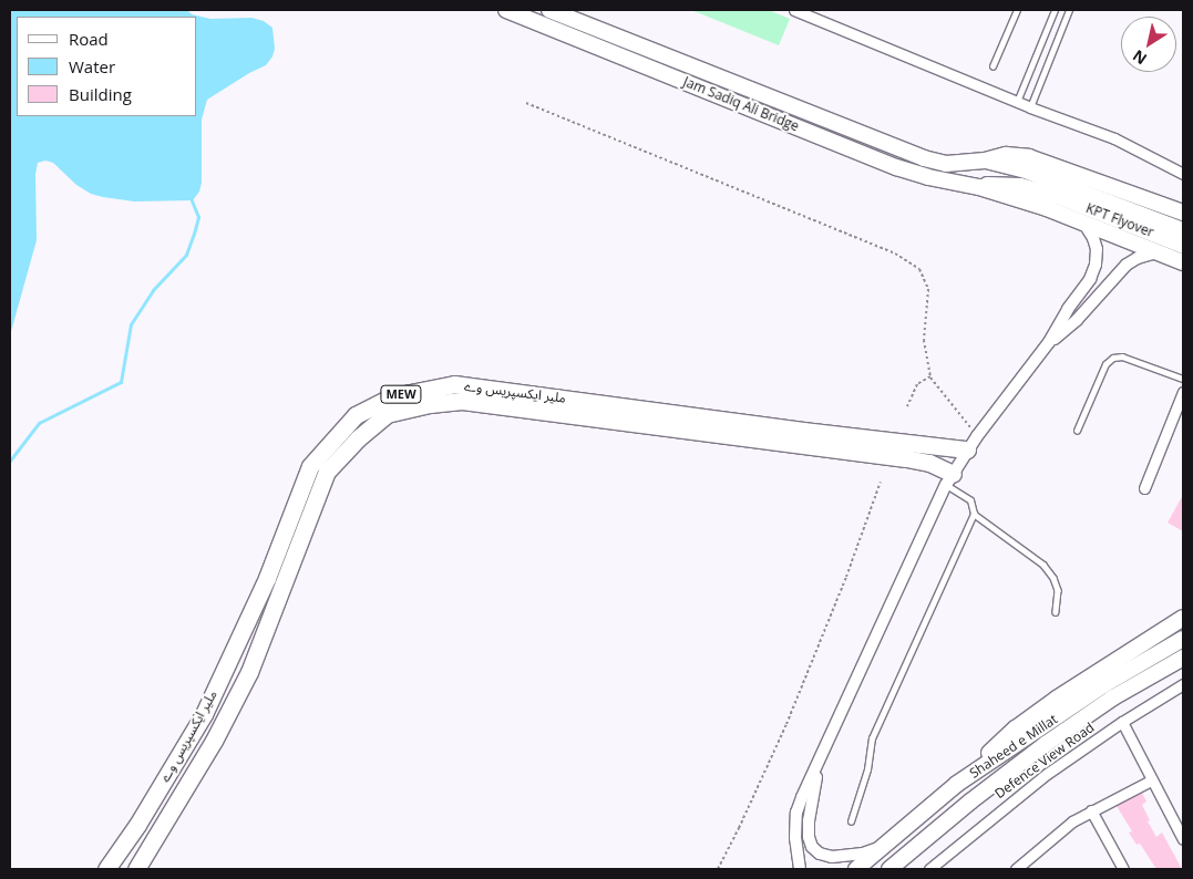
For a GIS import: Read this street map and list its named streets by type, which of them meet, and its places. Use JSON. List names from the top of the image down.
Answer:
{
  "streets": {
    "highway": ["ملیر ایکسپریس وے", "MEW"],
    "main road": ["Jam Sadiq Ali Bridge", "KPT Flyover", "Shaheed e Millat"],
    "street": ["Defence View Road"]
  },
  "legend": ["Road", "Water", "Building"],
  "north": "bottom left"
}
